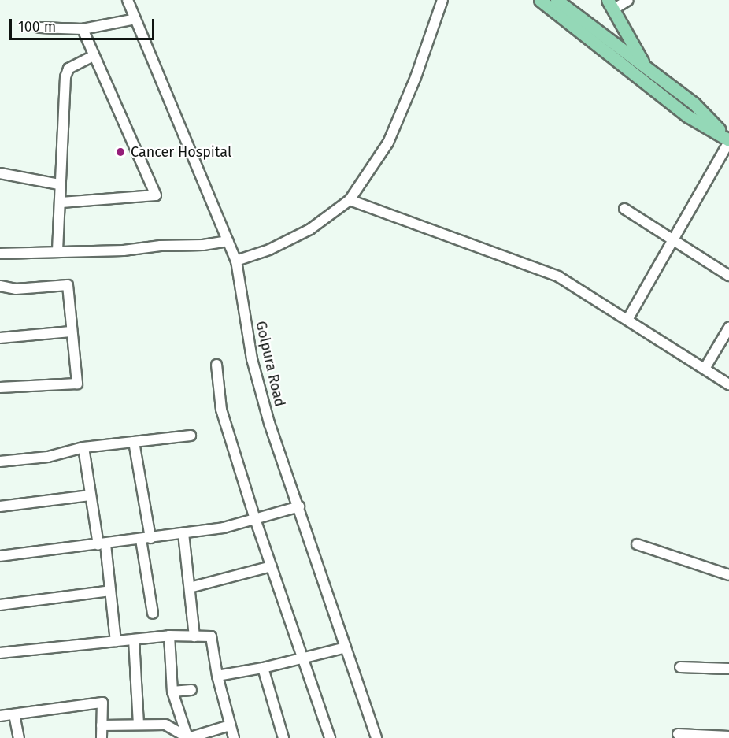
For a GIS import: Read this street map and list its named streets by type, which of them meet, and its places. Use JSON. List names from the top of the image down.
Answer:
{
  "streets": {
    "street": ["Golpura Road"]
  },
  "places": ["Cancer Hospital"],
  "scale_bar": "100 m"
}
